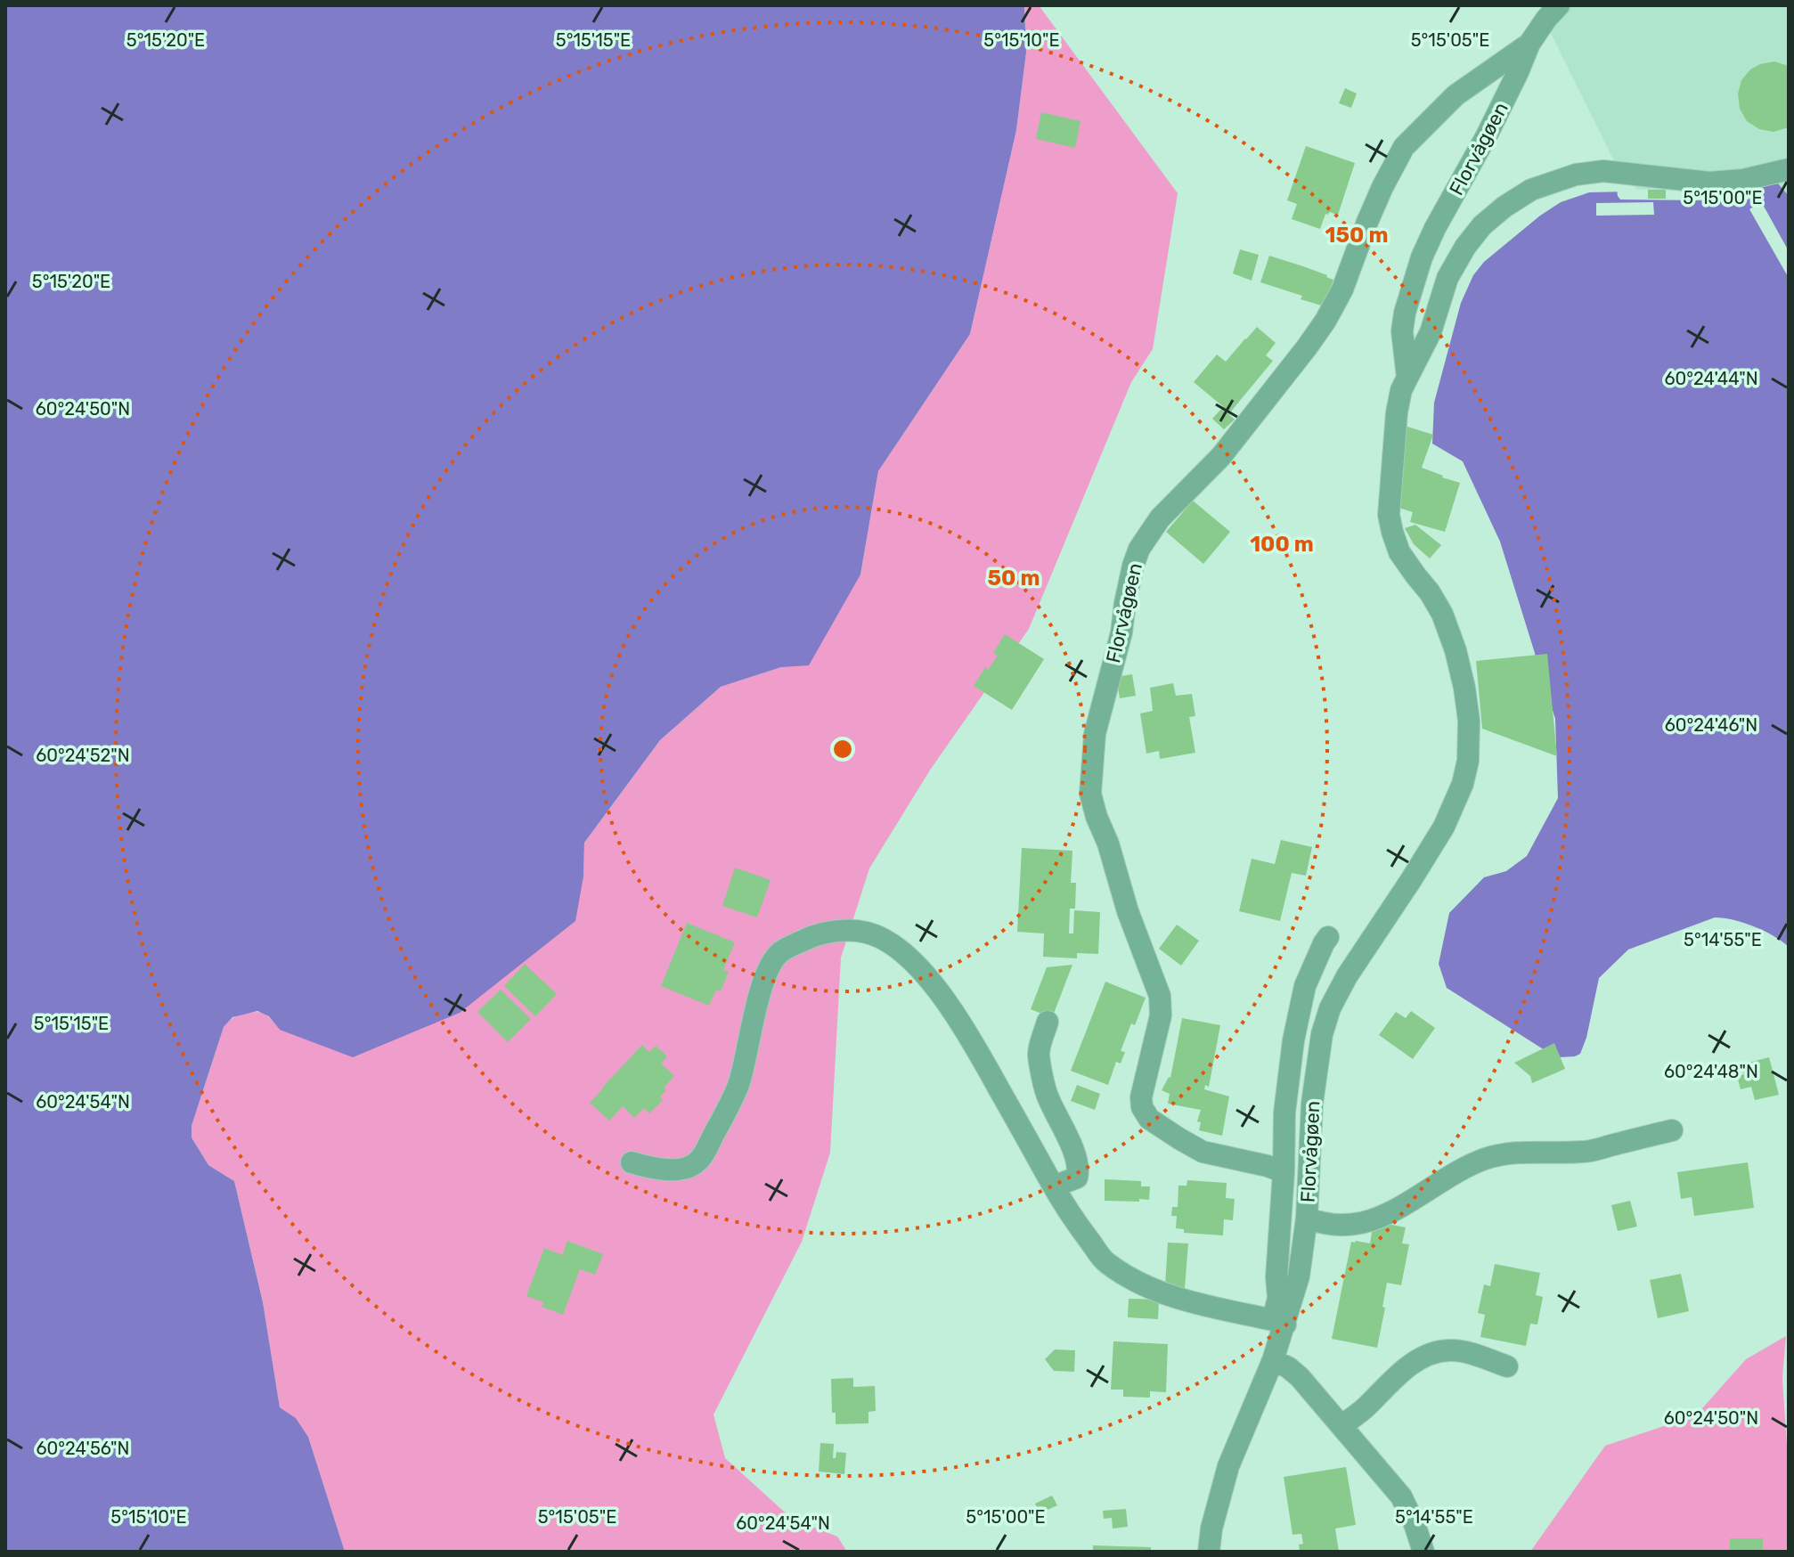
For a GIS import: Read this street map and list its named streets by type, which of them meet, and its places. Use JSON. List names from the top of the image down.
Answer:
{
  "streets": {
    "street": ["Florvågøen"]
  },
  "coordinates": [
    "5°15'20\"E",
    "5°15'15\"E",
    "5°15'10\"E",
    "5°15'05\"E",
    "5°15'00\"E",
    "60°24'44\"N",
    "60°24'50\"N",
    "60°24'46\"N",
    "60°24'52\"N",
    "5°14'55\"E",
    "60°24'48\"N",
    "60°24'54\"N",
    "60°24'56\"N"
  ],
  "rings": ["150 m", "100 m", "50 m"]
}
